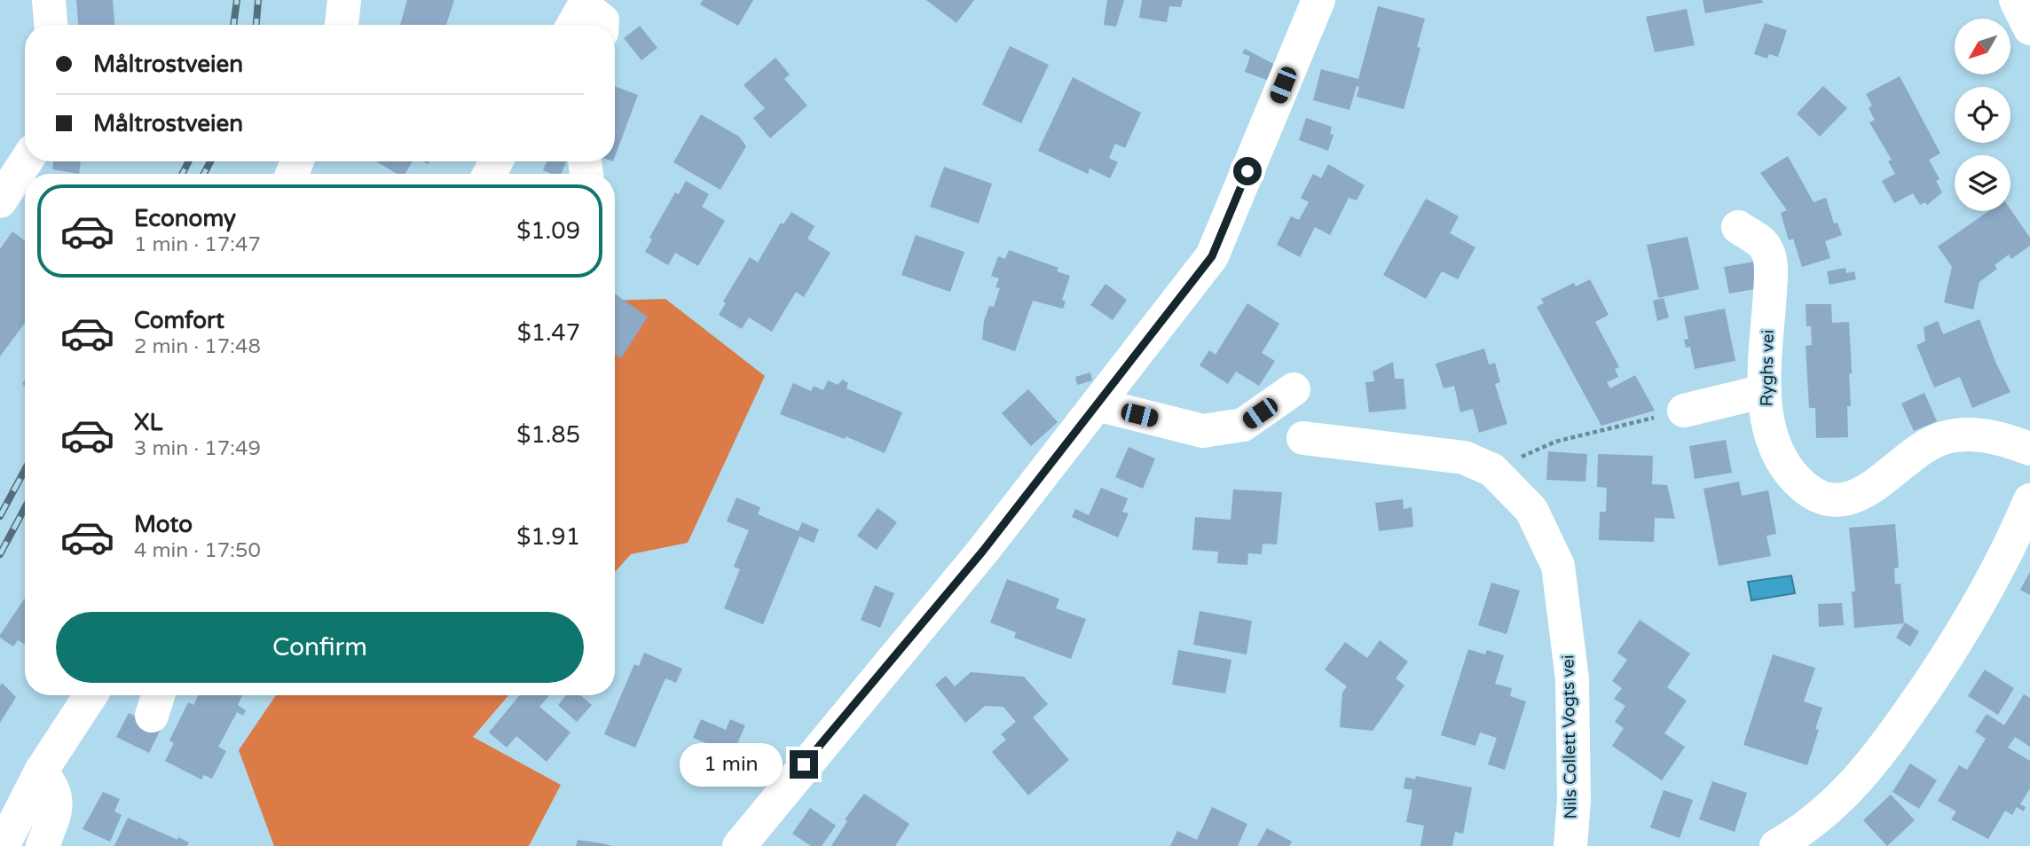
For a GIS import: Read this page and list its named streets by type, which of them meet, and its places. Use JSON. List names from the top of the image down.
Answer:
{
  "streets": {
    "street": ["Ryghs vei", "Nils Collett Vogts vei"]
  },
  "north": "bottom left",
  "page": {
    "banner": ["Måltrostveien", "Måltrostveien"],
    "list": [
      {
        "name": "Economy",
        "note": "1 min · 17:47",
        "value": "$1.09"
      },
      {
        "name": "Comfort",
        "note": "2 min · 17:48",
        "value": "$1.47"
      },
      {
        "name": "XL",
        "note": "3 min · 17:49",
        "value": "$1.85"
      },
      {
        "name": "Moto",
        "note": "4 min · 17:50",
        "value": "$1.91"
      }
    ],
    "buttons": "Confirm",
    "bubble": "1 min"
  }
}
